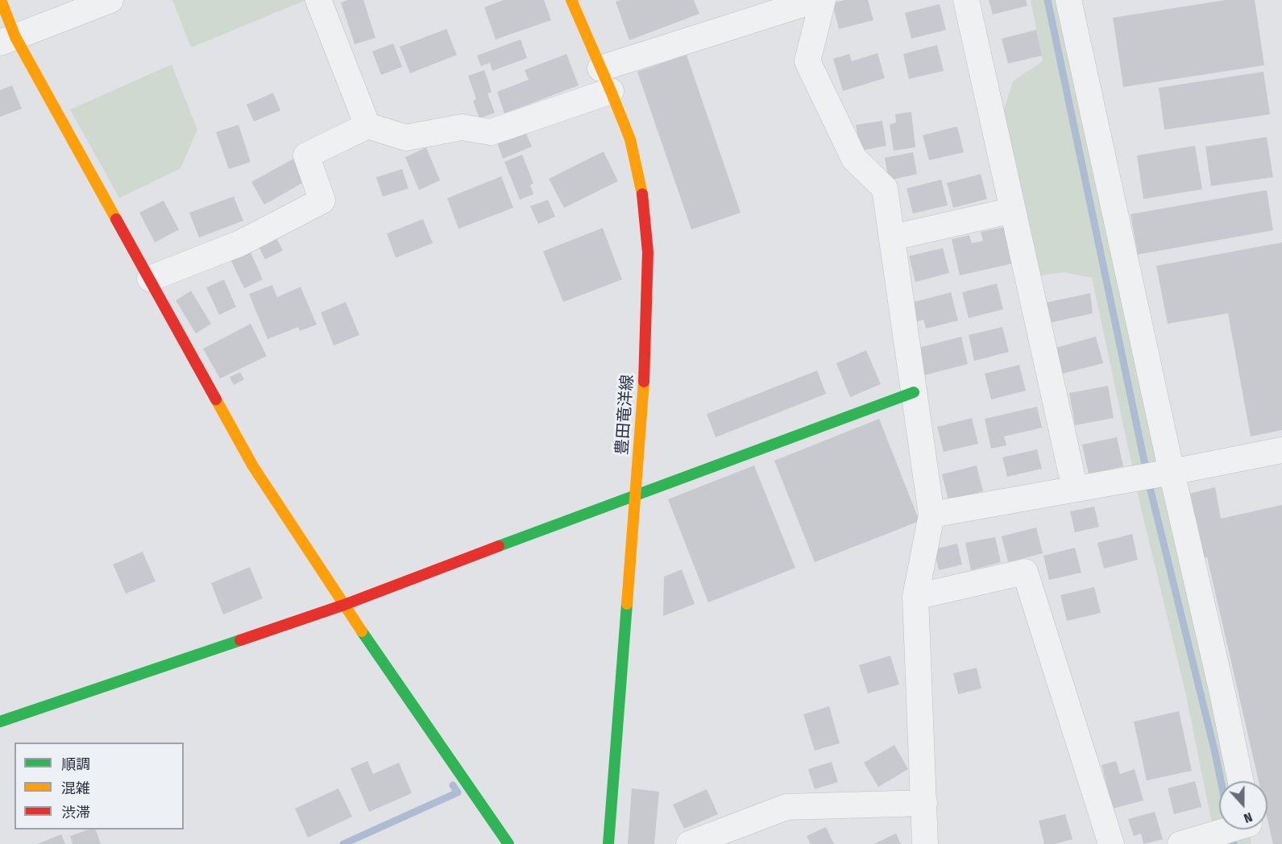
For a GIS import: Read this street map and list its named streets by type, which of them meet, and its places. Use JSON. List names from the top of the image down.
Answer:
{
  "streets": {
    "street": ["豊田竜洋線"]
  },
  "legend": ["順調", "混雑", "渋滞"],
  "north": "bottom"
}
